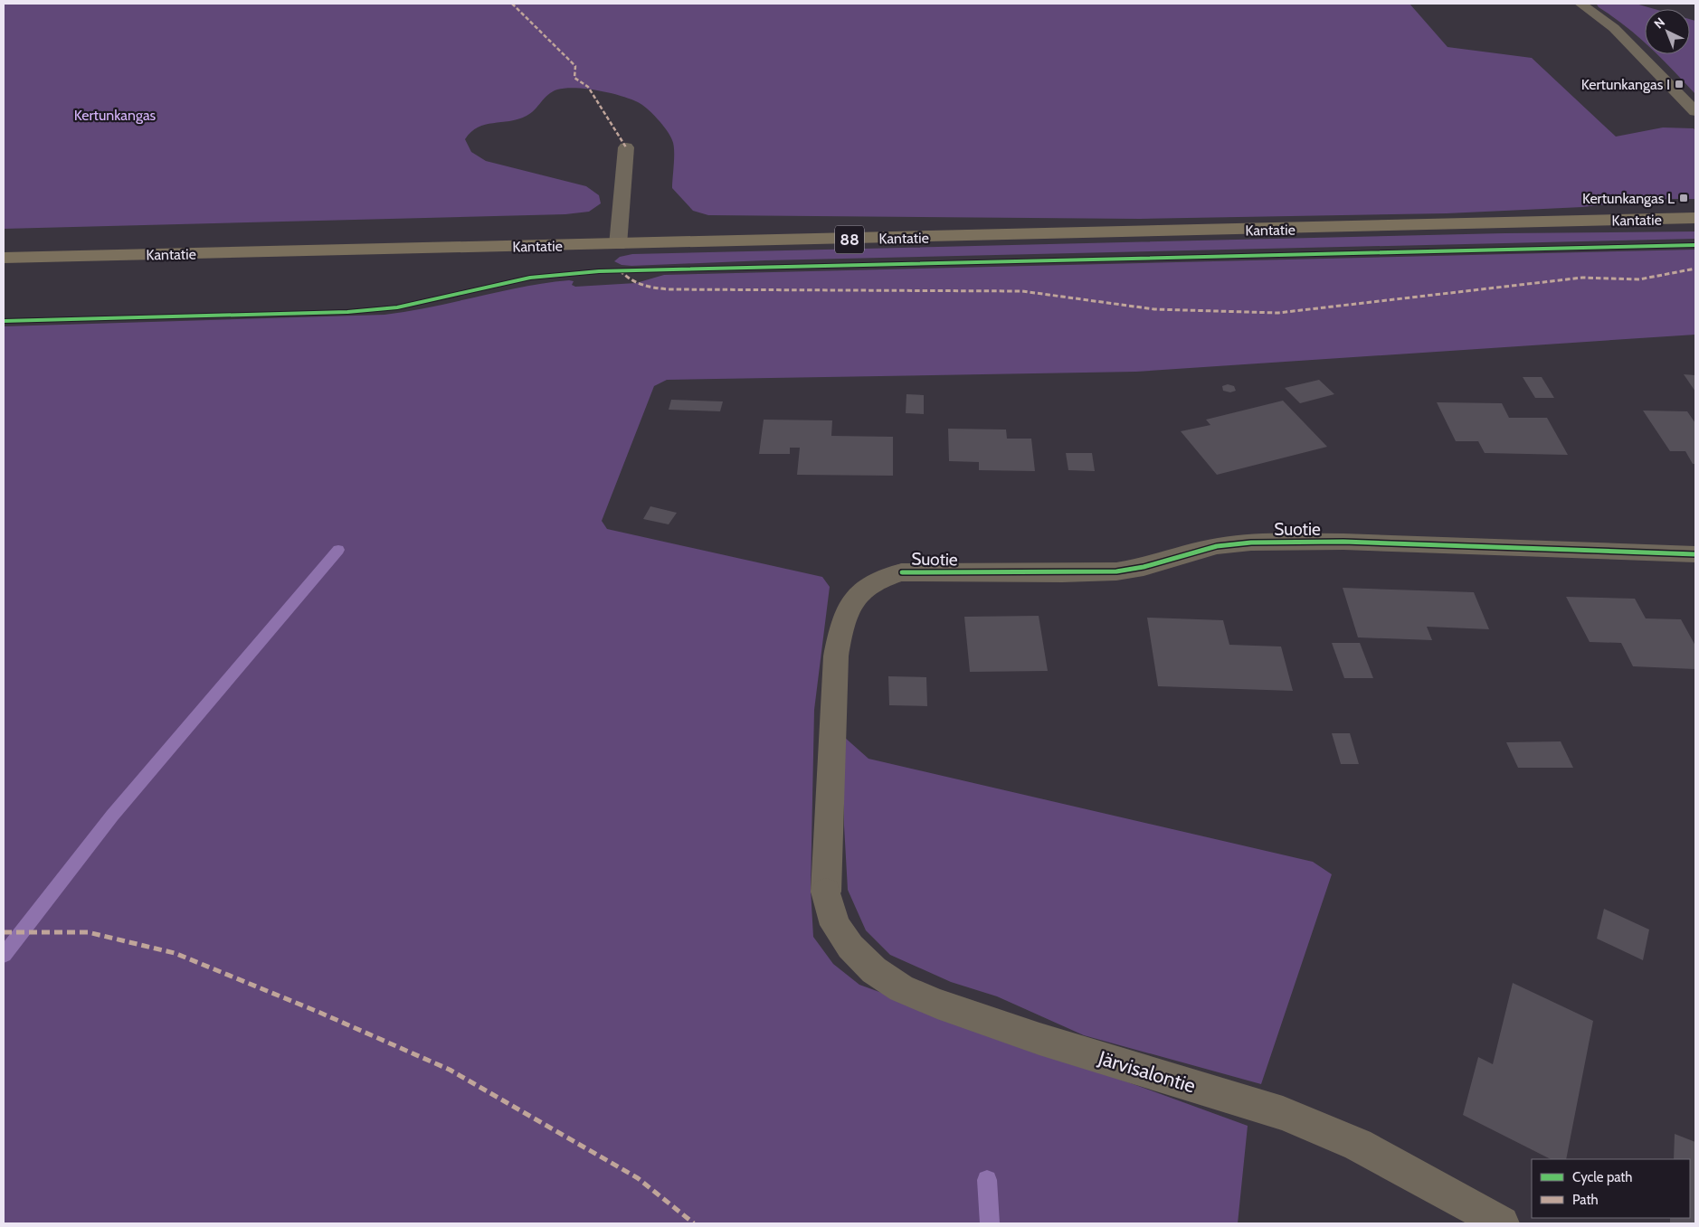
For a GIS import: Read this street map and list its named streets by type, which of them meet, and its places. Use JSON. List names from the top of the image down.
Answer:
{
  "streets": {
    "main road": ["Kantatie", "88"],
    "street": ["Suotie", "Järvisalontie"]
  },
  "crossings": [
    ["Suotie", "Järvisalontie"]
  ],
  "parks": ["Kertunkangas"],
  "places": {
    "transit": ["Kertunkangas I", "Kertunkangas L"]
  },
  "legend": ["Cycle path", "Path"],
  "north": "top left"
}
